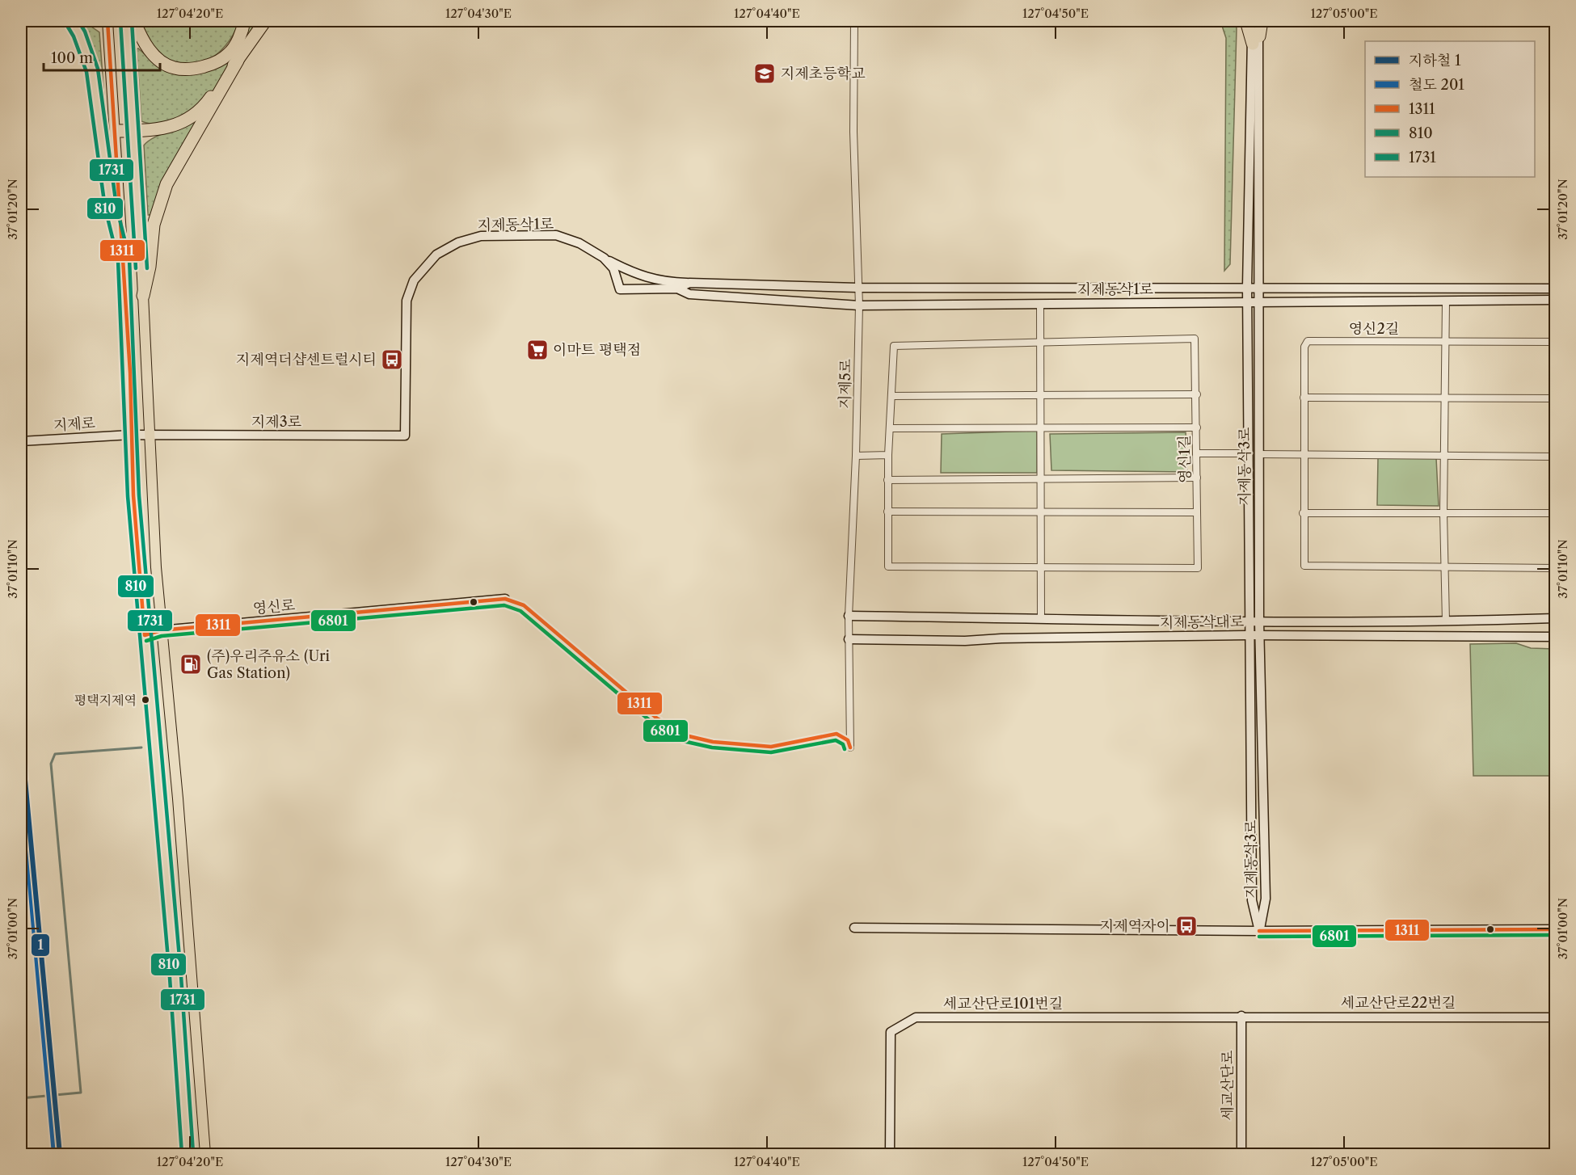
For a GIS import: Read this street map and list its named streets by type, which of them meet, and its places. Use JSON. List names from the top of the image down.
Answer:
{
  "streets": {
    "street": [
      "지제동삭1로",
      "영신2길",
      "지제5로",
      "지제3로",
      "지제로",
      "영신1길",
      "지제동삭3로",
      "영신로",
      "지제동삭대로",
      "세교산단로22번길",
      "세교산단로101번길",
      "세교산단로"
    ]
  },
  "crossings": [
    ["지제동삭1로", "지제5로"],
    ["지제동삭1로", "지제3로"],
    ["지제동삭1로", "지제동삭3로"],
    ["지제5로", "지제동삭대로"],
    ["지제3로", "지제로"],
    ["지제동삭3로", "지제동삭대로"],
    ["세교산단로22번길", "세교산단로101번길"],
    ["세교산단로22번길", "세교산단로"],
    ["세교산단로101번길", "세교산단로"]
  ],
  "places": {
    "school or university": ["지제초등학교"],
    "supermarket": ["이마트 평택점"],
    "bus stop": ["지제역더샵센트럴시티", "지제역자이"],
    "fuel station": ["(주)우리주유소 (Uri Gas Station)"],
    "other": ["평택지제역"]
  },
  "lines": [
    "transit line 1311",
    "transit line 810",
    "transit line 1731",
    "transit line 6801",
    "metro line 1",
    "rail line 201"
  ],
  "legend": [
    "지하철 1",
    "철도 201",
    "1311",
    "810",
    "1731"
  ],
  "scale_bar": "100 m",
  "coordinates": [
    "127°04'20\"E",
    "127°04'30\"E",
    "127°04'40\"E",
    "127°04'50\"E",
    "127°05'00\"E",
    "37°01'20\"N",
    "37°01'10\"N",
    "37°01'00\"N"
  ]
}
